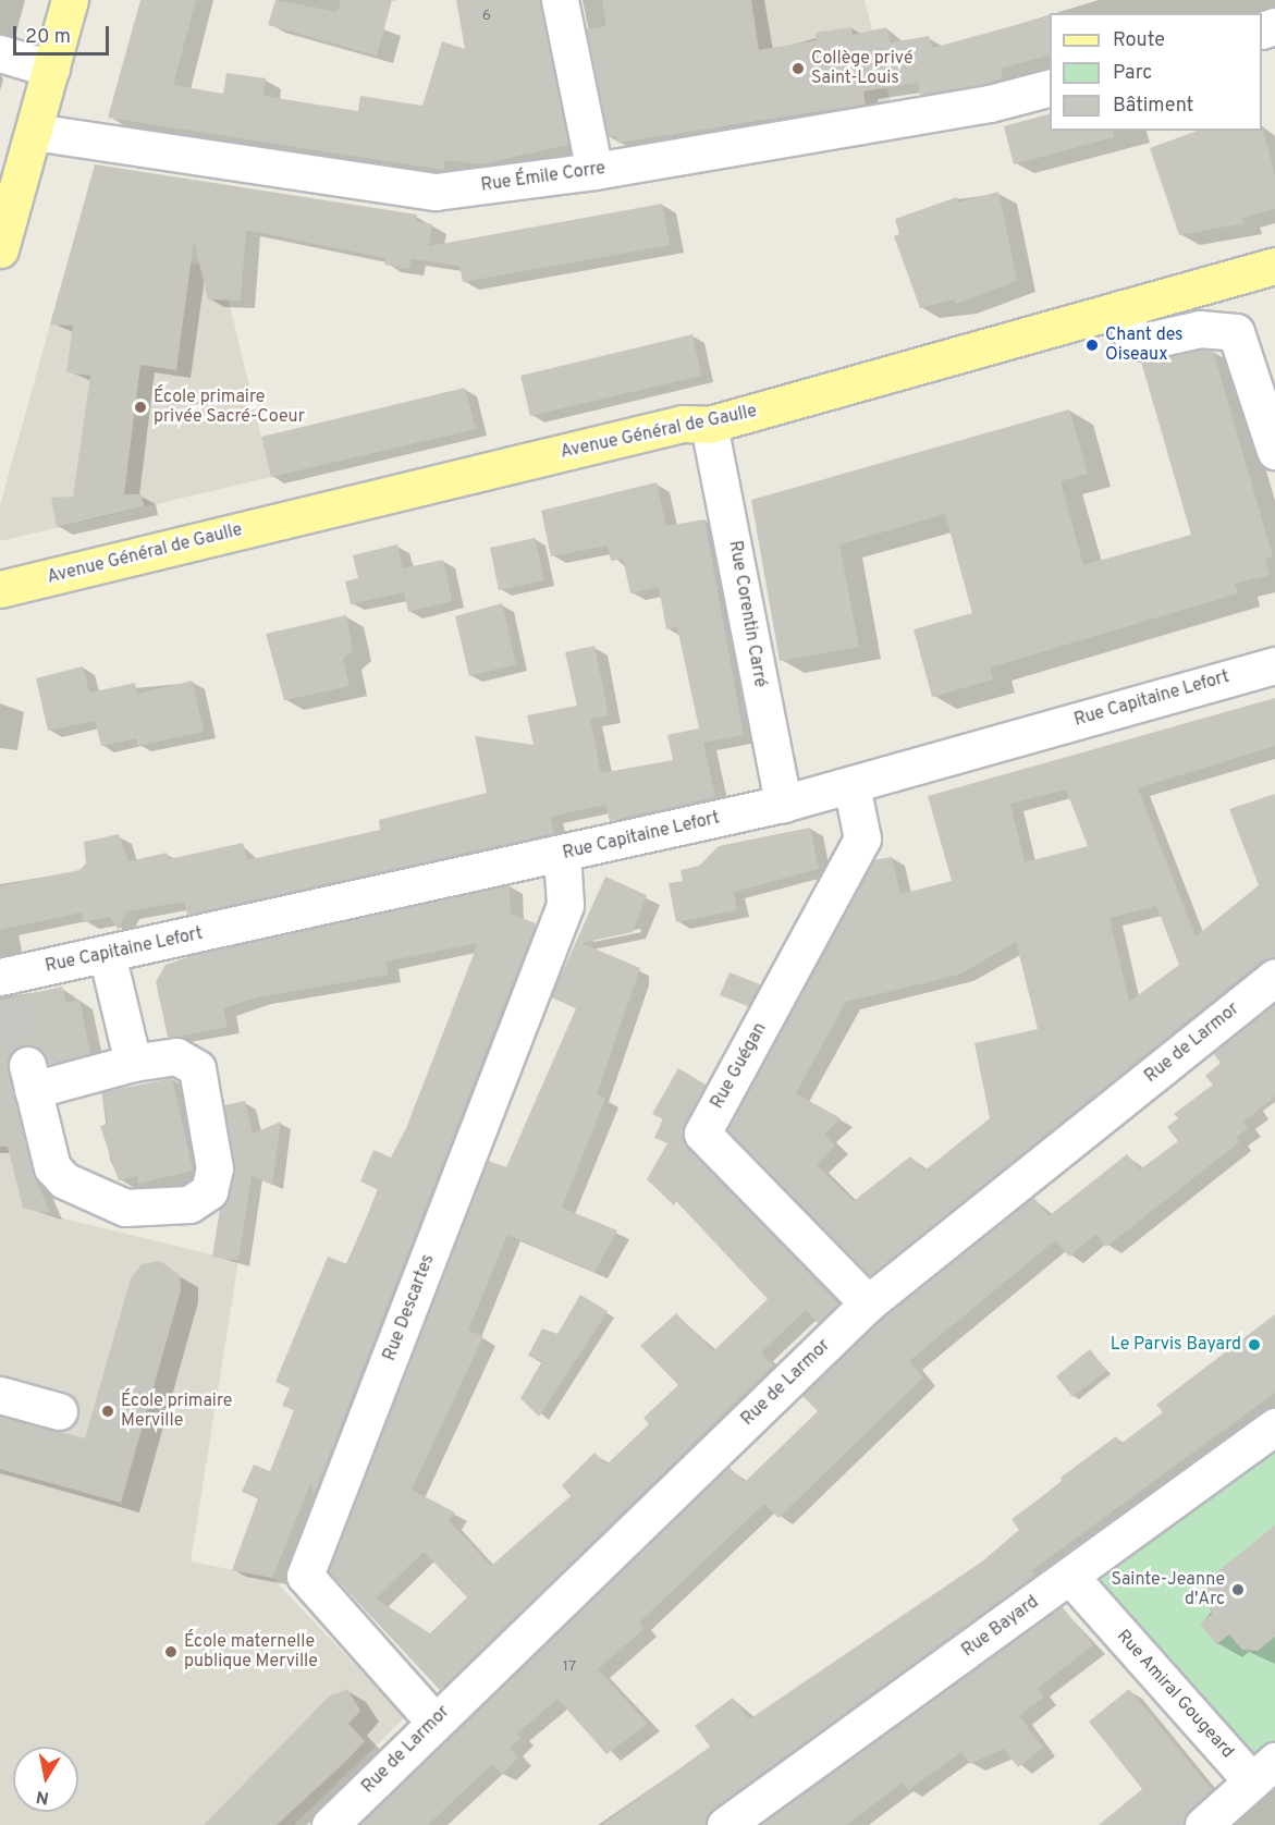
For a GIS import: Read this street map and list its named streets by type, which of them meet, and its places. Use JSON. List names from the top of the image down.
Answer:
{
  "streets": {
    "main road": ["Avenue Général de Gaulle"],
    "street": [
      "Rue Émile Corre",
      "Rue Corentin Carré",
      "Rue Capitaine Lefort",
      "Rue de Larmor",
      "Rue Guégan",
      "Rue Descartes",
      "Rue Bayard",
      "Rue Amiral Gougeard"
    ]
  },
  "crossings": [
    ["Avenue Général de Gaulle", "Rue Corentin Carré"],
    ["Rue Corentin Carré", "Rue Capitaine Lefort"],
    ["Rue Capitaine Lefort", "Rue Guégan"],
    ["Rue Capitaine Lefort", "Rue Descartes"],
    ["Rue de Larmor", "Rue Guégan"],
    ["Rue de Larmor", "Rue Descartes"],
    ["Rue Bayard", "Rue Amiral Gougeard"]
  ],
  "places": [
    "Collège privé Saint-Louis",
    "Chant des Oiseaux",
    "École primaire privée Sacré-Coeur",
    "Le Parvis Bayard",
    "École primaire Merville",
    "Sainte-Jeanne d'Arc",
    "École maternelle publique Merville"
  ],
  "house_numbers": ["6", "17"],
  "legend": ["Route", "Parc", "Bâtiment"],
  "scale_bar": "20 m",
  "north": "bottom"
}
